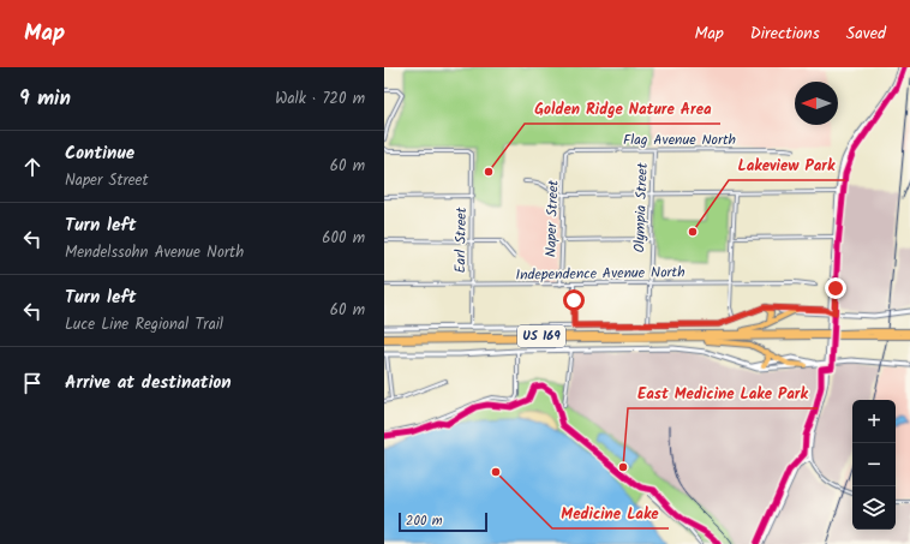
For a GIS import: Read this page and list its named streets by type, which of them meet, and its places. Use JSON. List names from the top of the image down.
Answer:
{
  "streets": {
    "highway": ["US 169"],
    "street": [
      "Flag Avenue North",
      "Olympia Street",
      "Naper Street",
      "Earl Street",
      "Independence Avenue North"
    ]
  },
  "crossings": [
    ["Flag Avenue North", "Olympia Street"],
    ["Flag Avenue North", "Naper Street"],
    ["Olympia Street", "Independence Avenue North"],
    ["Naper Street", "Independence Avenue North"],
    ["Earl Street", "Independence Avenue North"]
  ],
  "places": [
    "Golden Ridge Nature Area",
    "Lakeview Park",
    "East Medicine Lake Park",
    "Medicine Lake"
  ],
  "scale_bar": "200 m",
  "north": "left",
  "page": {
    "header": "Map",
    "nav": ["Map", "Directions", "Saved"],
    "heading": ["9 min", "Walk · 720 m"],
    "list": [
      ["Continue", "Naper Street", "60 m"],
      ["Turn left", "Mendelssohn Avenue North", "600 m"],
      ["Turn left", "Luce Line Regional Trail", "60 m"],
      "Arrive at destination"
    ],
    "map_buttons": ["+", "−"],
    "scale": "200 m"
  }
}
